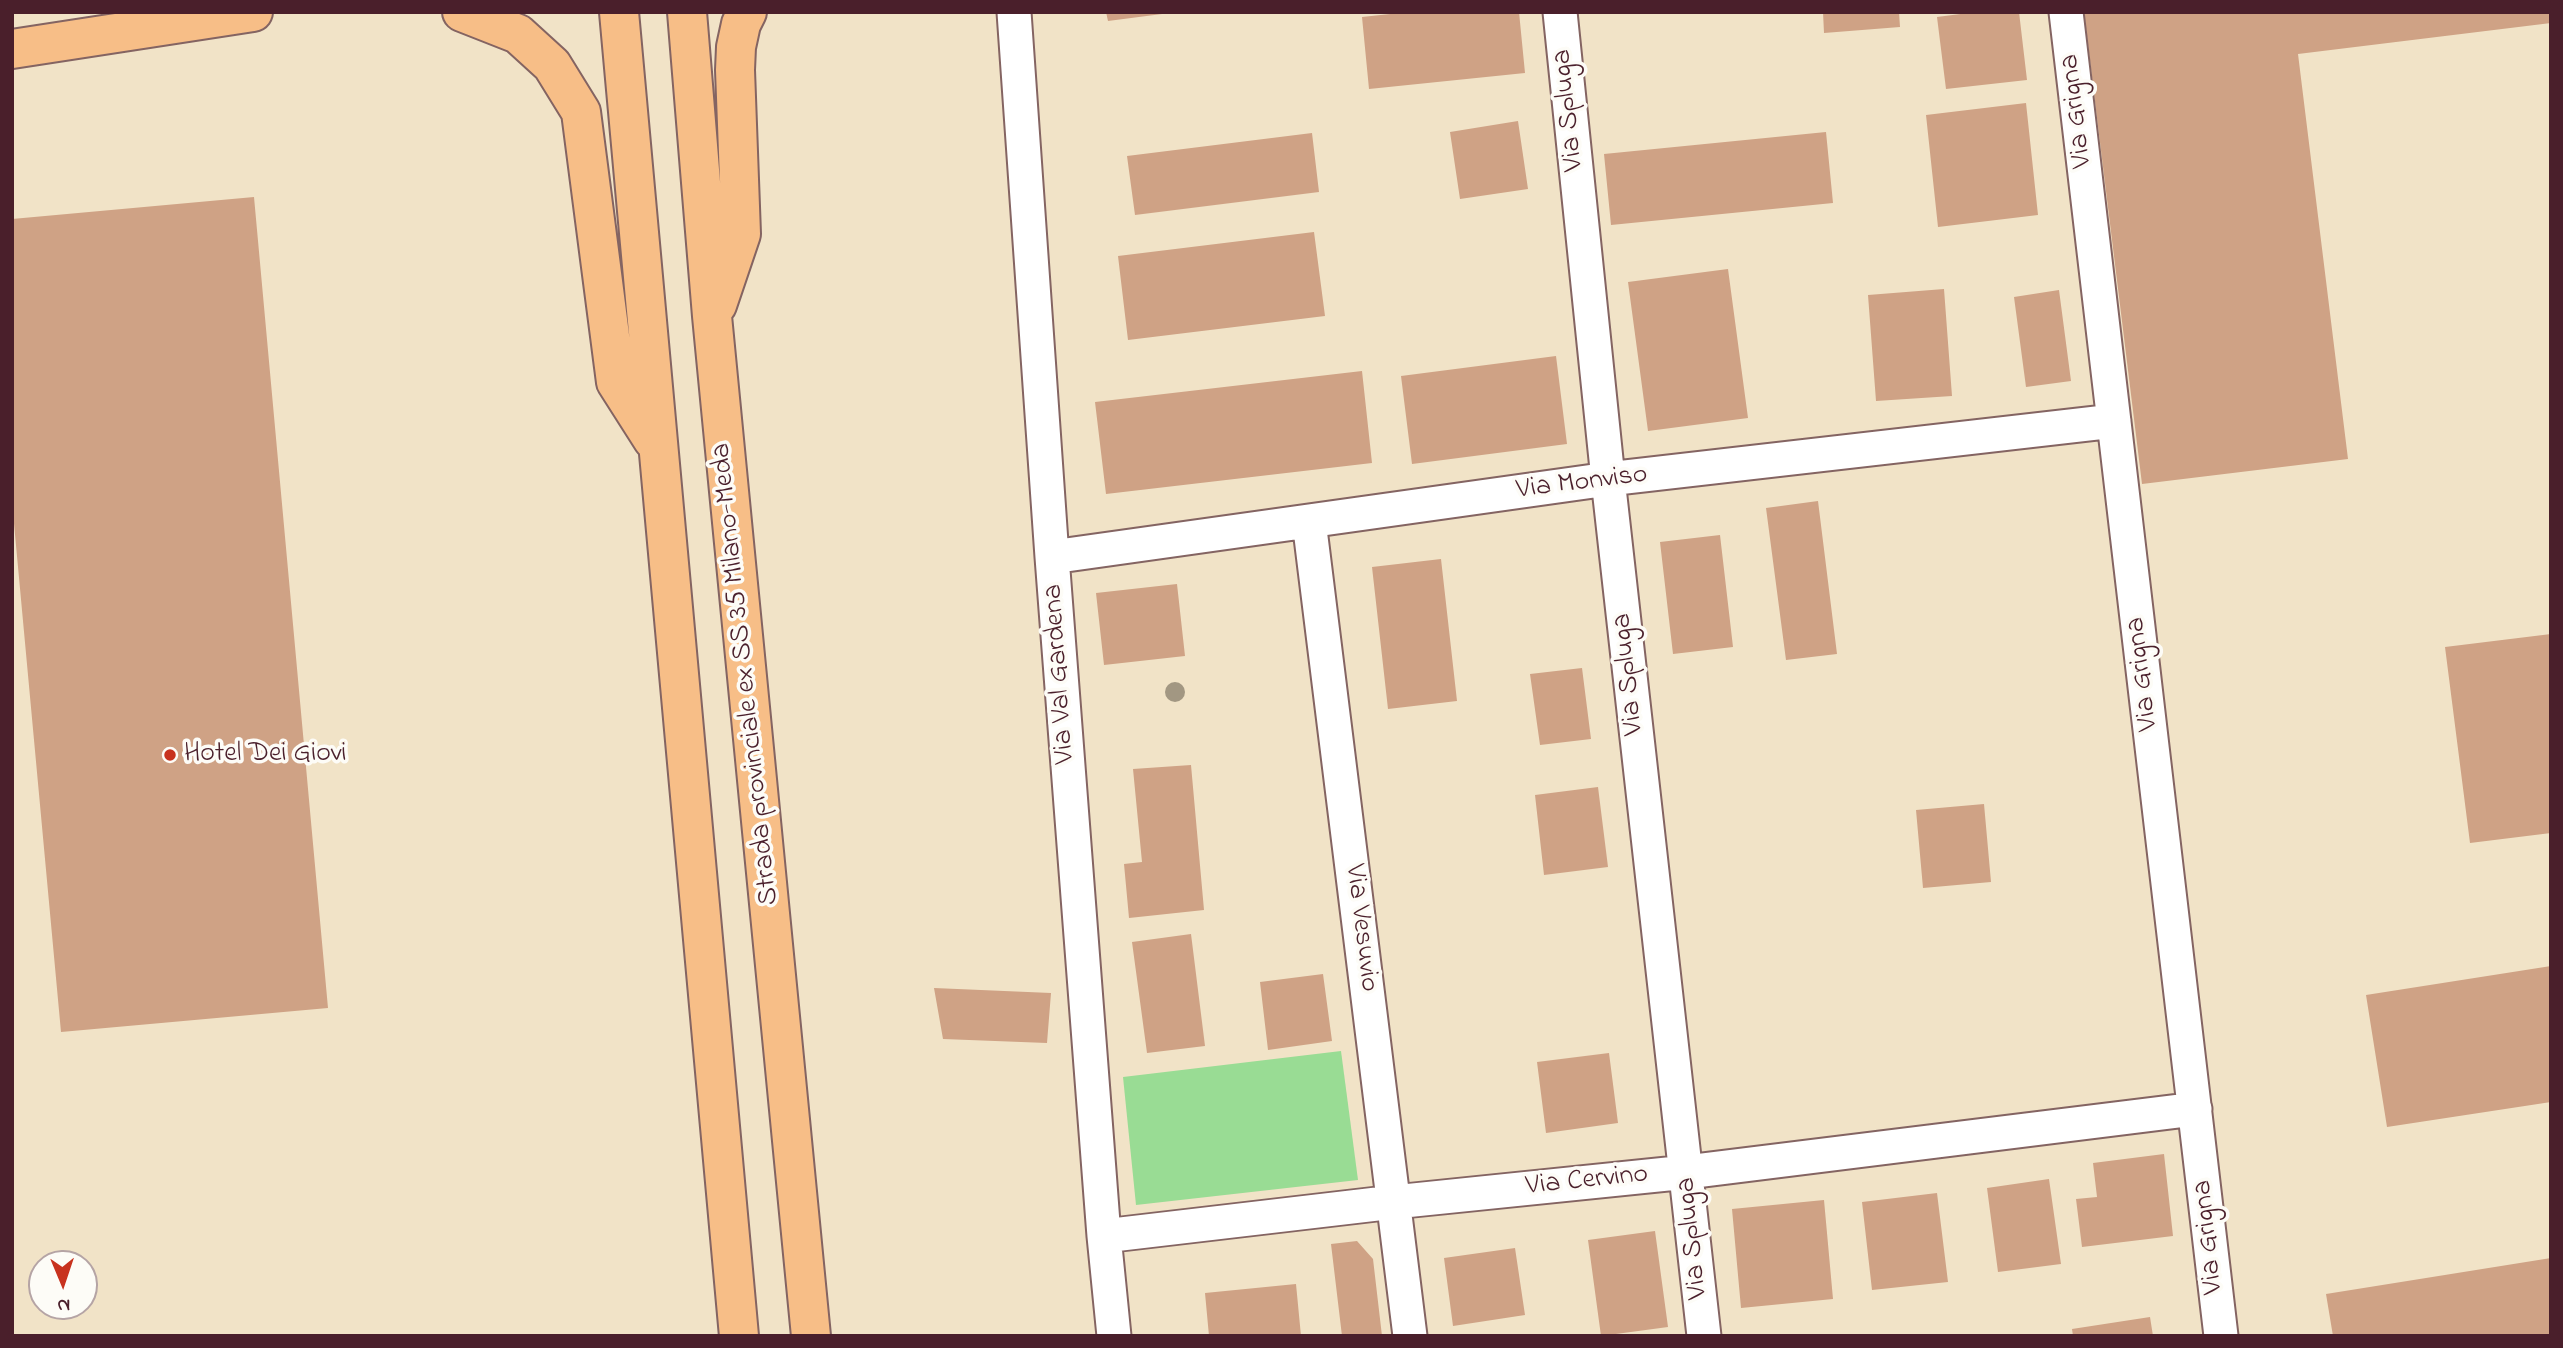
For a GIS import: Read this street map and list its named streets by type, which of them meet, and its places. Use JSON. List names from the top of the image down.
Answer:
{
  "streets": {
    "highway": ["Strada provinciale ex SS 35 Milano-Meda"],
    "street": [
      "Via Spluga",
      "Via Grigna",
      "Via Monviso",
      "Via Val Gardena",
      "Via Vesuvio",
      "Via Cervino"
    ]
  },
  "crossings": [
    ["Via Spluga", "Via Monviso"],
    ["Via Spluga", "Via Cervino"],
    ["Via Grigna", "Via Monviso"],
    ["Via Grigna", "Via Cervino"],
    ["Via Monviso", "Via Val Gardena"],
    ["Via Monviso", "Via Vesuvio"],
    ["Via Val Gardena", "Via Cervino"],
    ["Via Vesuvio", "Via Cervino"]
  ],
  "places": ["Hotel Dei Giovi"],
  "north": "bottom"
}
